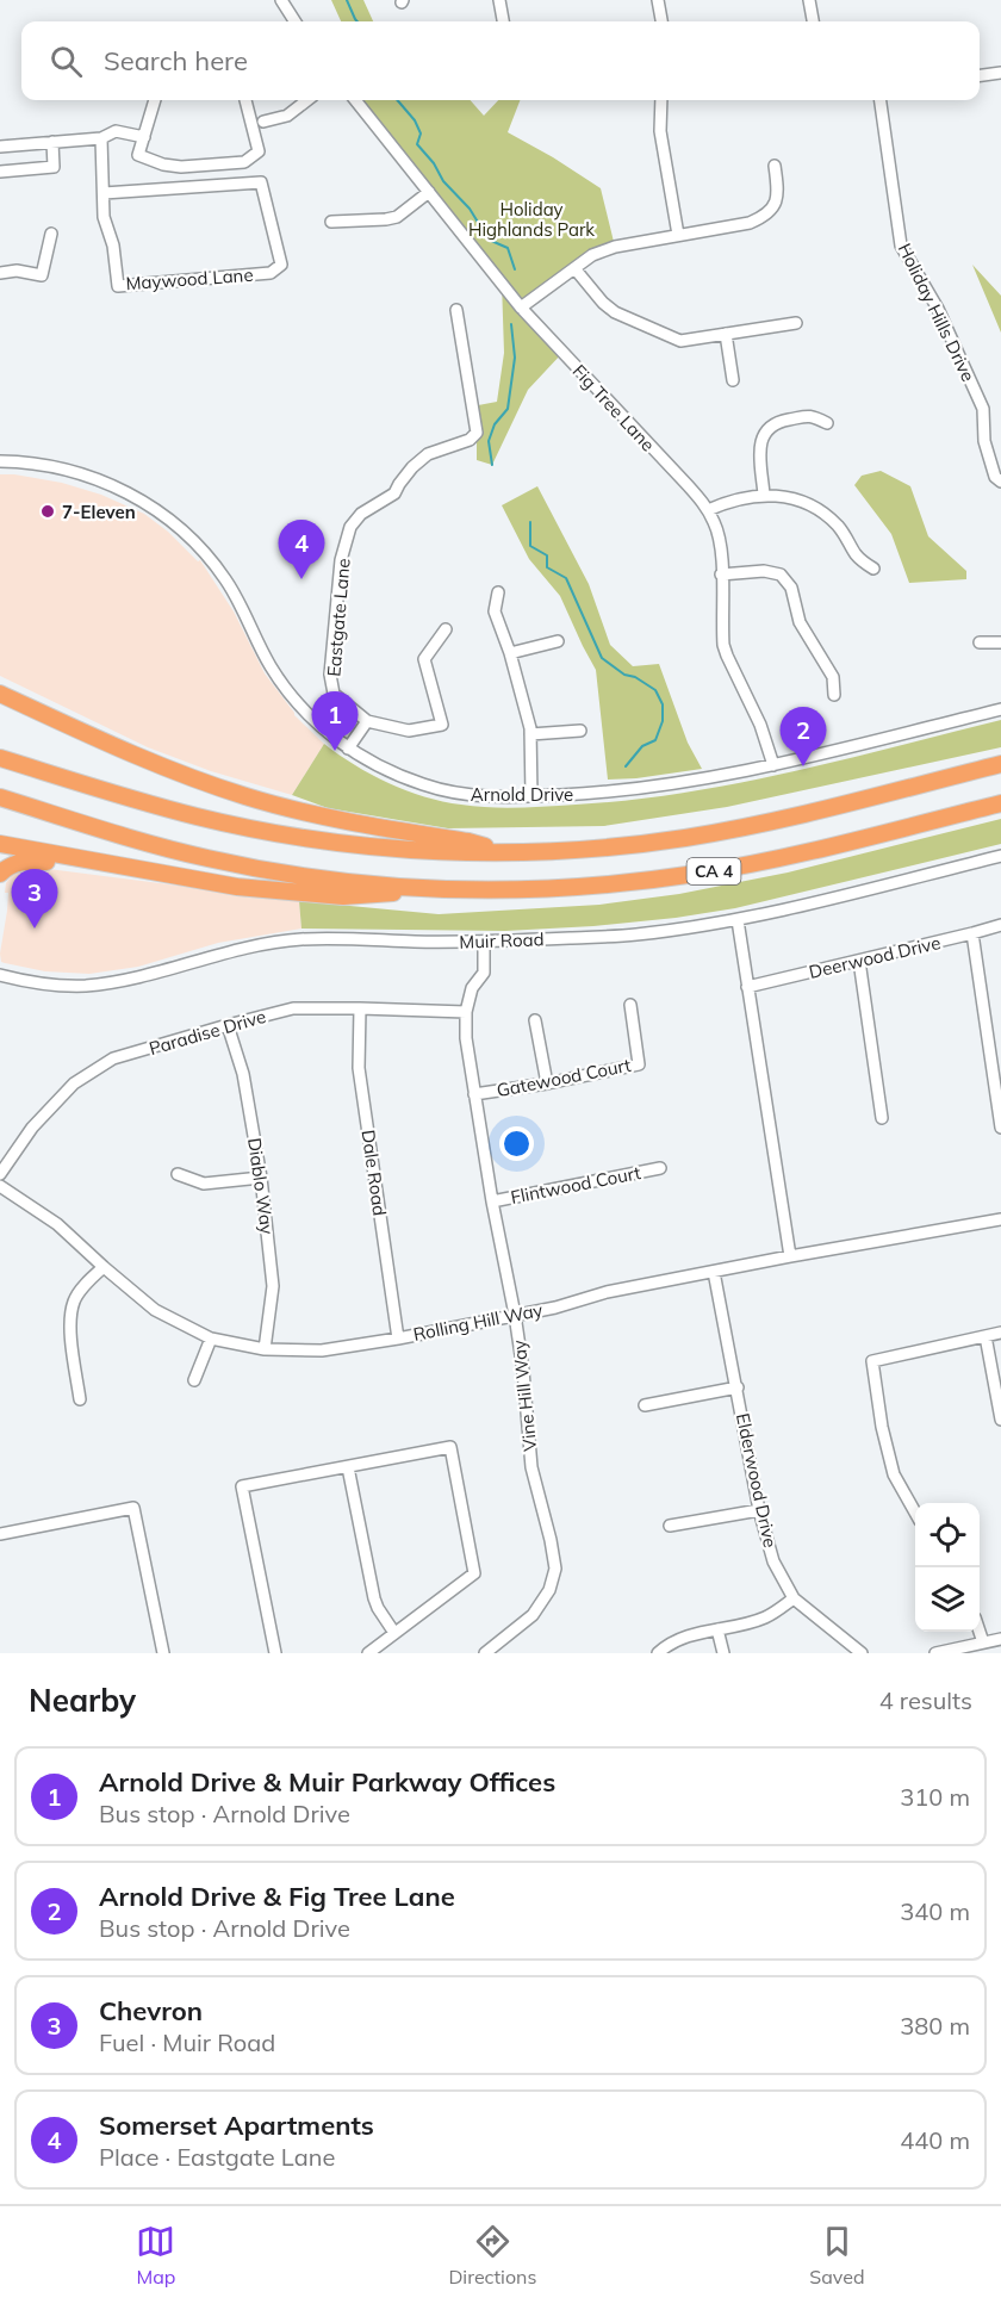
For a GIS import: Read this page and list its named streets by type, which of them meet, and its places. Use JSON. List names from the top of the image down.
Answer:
{
  "streets": {
    "highway": ["CA 4"],
    "street": [
      "Maywood Lane",
      "Holiday Hills Drive",
      "Fig Tree Lane",
      "Eastgate Lane",
      "Arnold Drive",
      "Muir Road",
      "Deerwood Drive",
      "Paradise Drive",
      "Gatewood Court",
      "Dale Road",
      "Flintwood Court",
      "Diablo Way",
      "Rolling Hill Way",
      "Vine Hill Way",
      "Elderwood Drive"
    ]
  },
  "crossings": [
    ["Fig Tree Lane", "Arnold Drive"],
    ["Muir Road", "Vine Hill Way"],
    ["Paradise Drive", "Dale Road"],
    ["Paradise Drive", "Diablo Way"],
    ["Paradise Drive", "Vine Hill Way"],
    ["Gatewood Court", "Vine Hill Way"],
    ["Dale Road", "Rolling Hill Way"],
    ["Flintwood Court", "Vine Hill Way"],
    ["Diablo Way", "Rolling Hill Way"],
    ["Rolling Hill Way", "Vine Hill Way"],
    ["Rolling Hill Way", "Elderwood Drive"]
  ],
  "parks": ["Holiday Highlands Park"],
  "places": ["7-Eleven"],
  "page": {
    "search": "Search here",
    "pins": [
      "4",
      "1",
      "2",
      "3"
    ],
    "heading": ["Nearby", "4 results"],
    "list": [
      {
        "mark": "1",
        "name": "Arnold Drive & Muir Parkway Offices",
        "note": "Bus stop · Arnold Drive",
        "value": "310 m"
      },
      {
        "mark": "2",
        "name": "Arnold Drive & Fig Tree Lane",
        "note": "Bus stop · Arnold Drive",
        "value": "340 m"
      },
      {
        "mark": "3",
        "name": "Chevron",
        "note": "Fuel · Muir Road",
        "value": "380 m"
      },
      {
        "mark": "4",
        "name": "Somerset Apartments",
        "note": "Place · Eastgate Lane",
        "value": "440 m"
      }
    ],
    "nav": ["Map", "Directions", "Saved"]
  }
}
